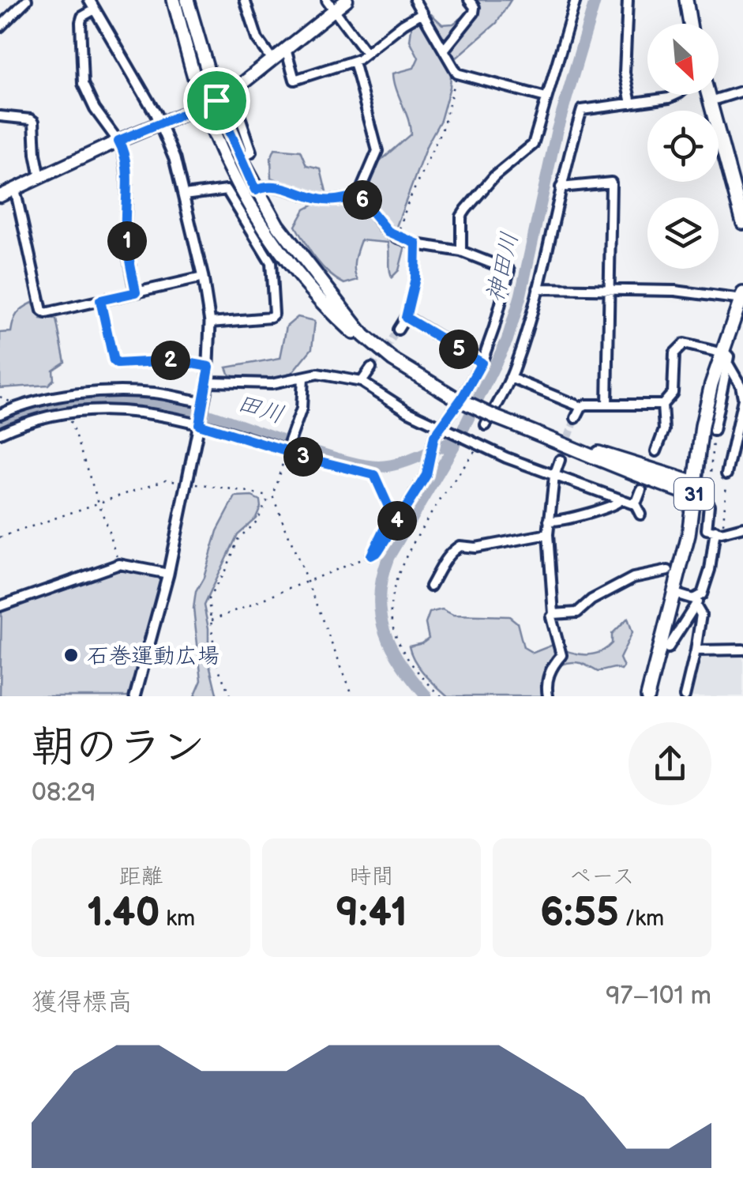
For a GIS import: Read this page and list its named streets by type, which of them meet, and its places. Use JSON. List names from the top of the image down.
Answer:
{
  "streets": {
    "main road": ["31"]
  },
  "water": ["神田川", "田川"],
  "places": ["石巻運動広場"],
  "north": "bottom right",
  "page": {
    "pins": [
      "6",
      "1",
      "5",
      "2",
      "3",
      "4"
    ],
    "heading": ["朝のラン", "08:29"],
    "stats": [
      ["距離", "1.40 km"],
      ["時間", "9:41"],
      ["ペース", "6:55 /km"]
    ],
    "chart": ["獲得標高", "97–101 m"]
  }
}
